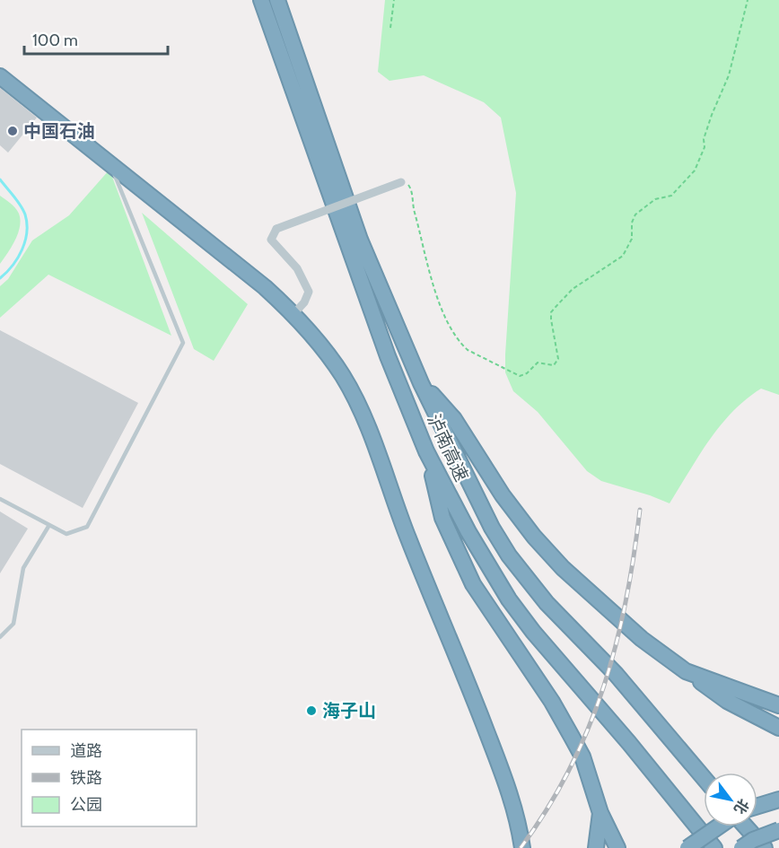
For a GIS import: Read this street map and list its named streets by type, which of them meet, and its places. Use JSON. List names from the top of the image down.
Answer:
{
  "streets": {
    "highway": ["泸南高速"]
  },
  "places": ["中国石油", "海子山"],
  "legend": ["道路", "铁路", "公园"],
  "scale_bar": "100 m",
  "north": "bottom right"
}
